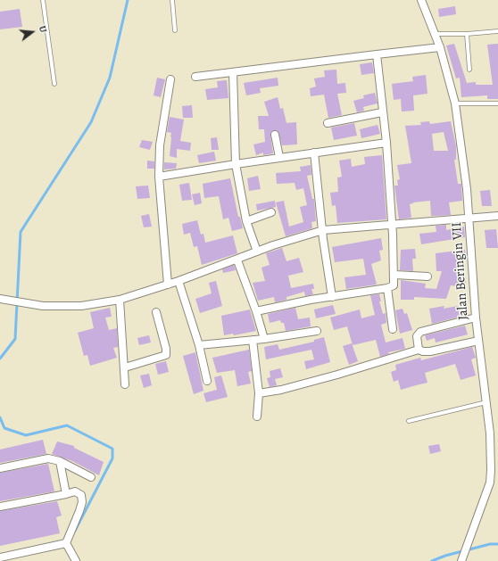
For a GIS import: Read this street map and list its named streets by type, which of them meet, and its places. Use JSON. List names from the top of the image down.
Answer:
{
  "streets": {
    "street": ["Jalan Beringin VII"]
  },
  "north": "right"
}
